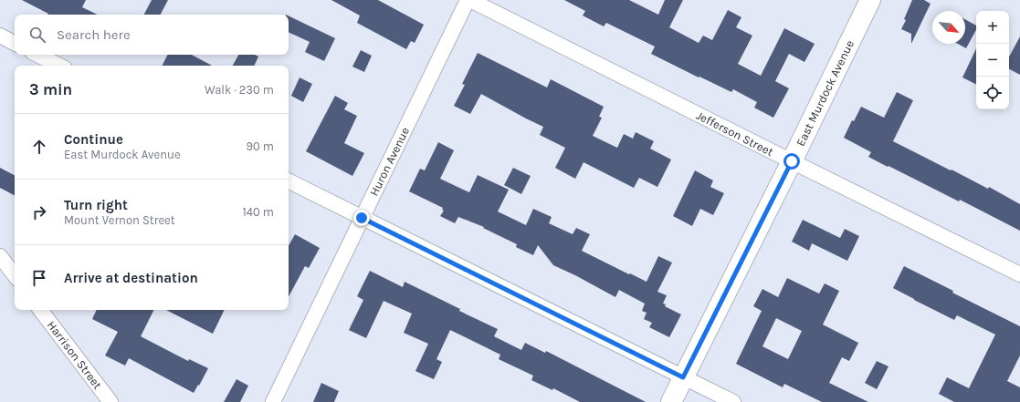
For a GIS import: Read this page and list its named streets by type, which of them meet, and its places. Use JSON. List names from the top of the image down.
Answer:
{
  "streets": {
    "main road": ["East Murdock Avenue"],
    "street": ["Jefferson Street", "Huron Avenue", "Harrison Street"]
  },
  "crossings": [
    ["East Murdock Avenue", "Jefferson Street"],
    ["Jefferson Street", "Huron Avenue"]
  ],
  "north": "bottom right",
  "page": {
    "map_buttons": ["+", "−"],
    "search": "Search here",
    "heading": ["3 min", "Walk · 230 m"],
    "list": [
      ["Continue", "East Murdock Avenue", "90 m"],
      ["Turn right", "Mount Vernon Street", "140 m"],
      "Arrive at destination"
    ]
  }
}
